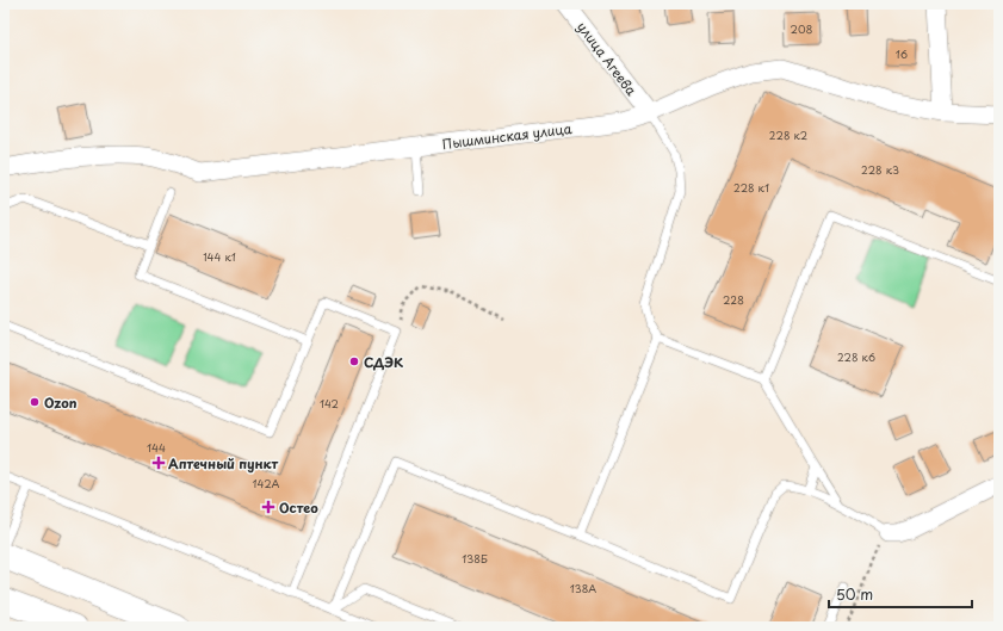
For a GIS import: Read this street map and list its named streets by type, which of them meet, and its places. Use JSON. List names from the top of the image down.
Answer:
{
  "streets": {
    "street": ["улица Агеева", "Пышминская улица"]
  },
  "crossings": [
    ["улица Агеева", "Пышминская улица"]
  ],
  "places": {
    "other": ["СДЭК", "Ozon"],
    "health": ["Аптечный пункт", "Остео"]
  },
  "house_numbers": [
    "208",
    "16",
    "228 к2",
    "228 к3",
    "228 к1",
    "144 к1",
    "228",
    "228 к6",
    "142",
    "144",
    "142А",
    "138Б",
    "138А"
  ],
  "scale_bar": "50 m"
}
